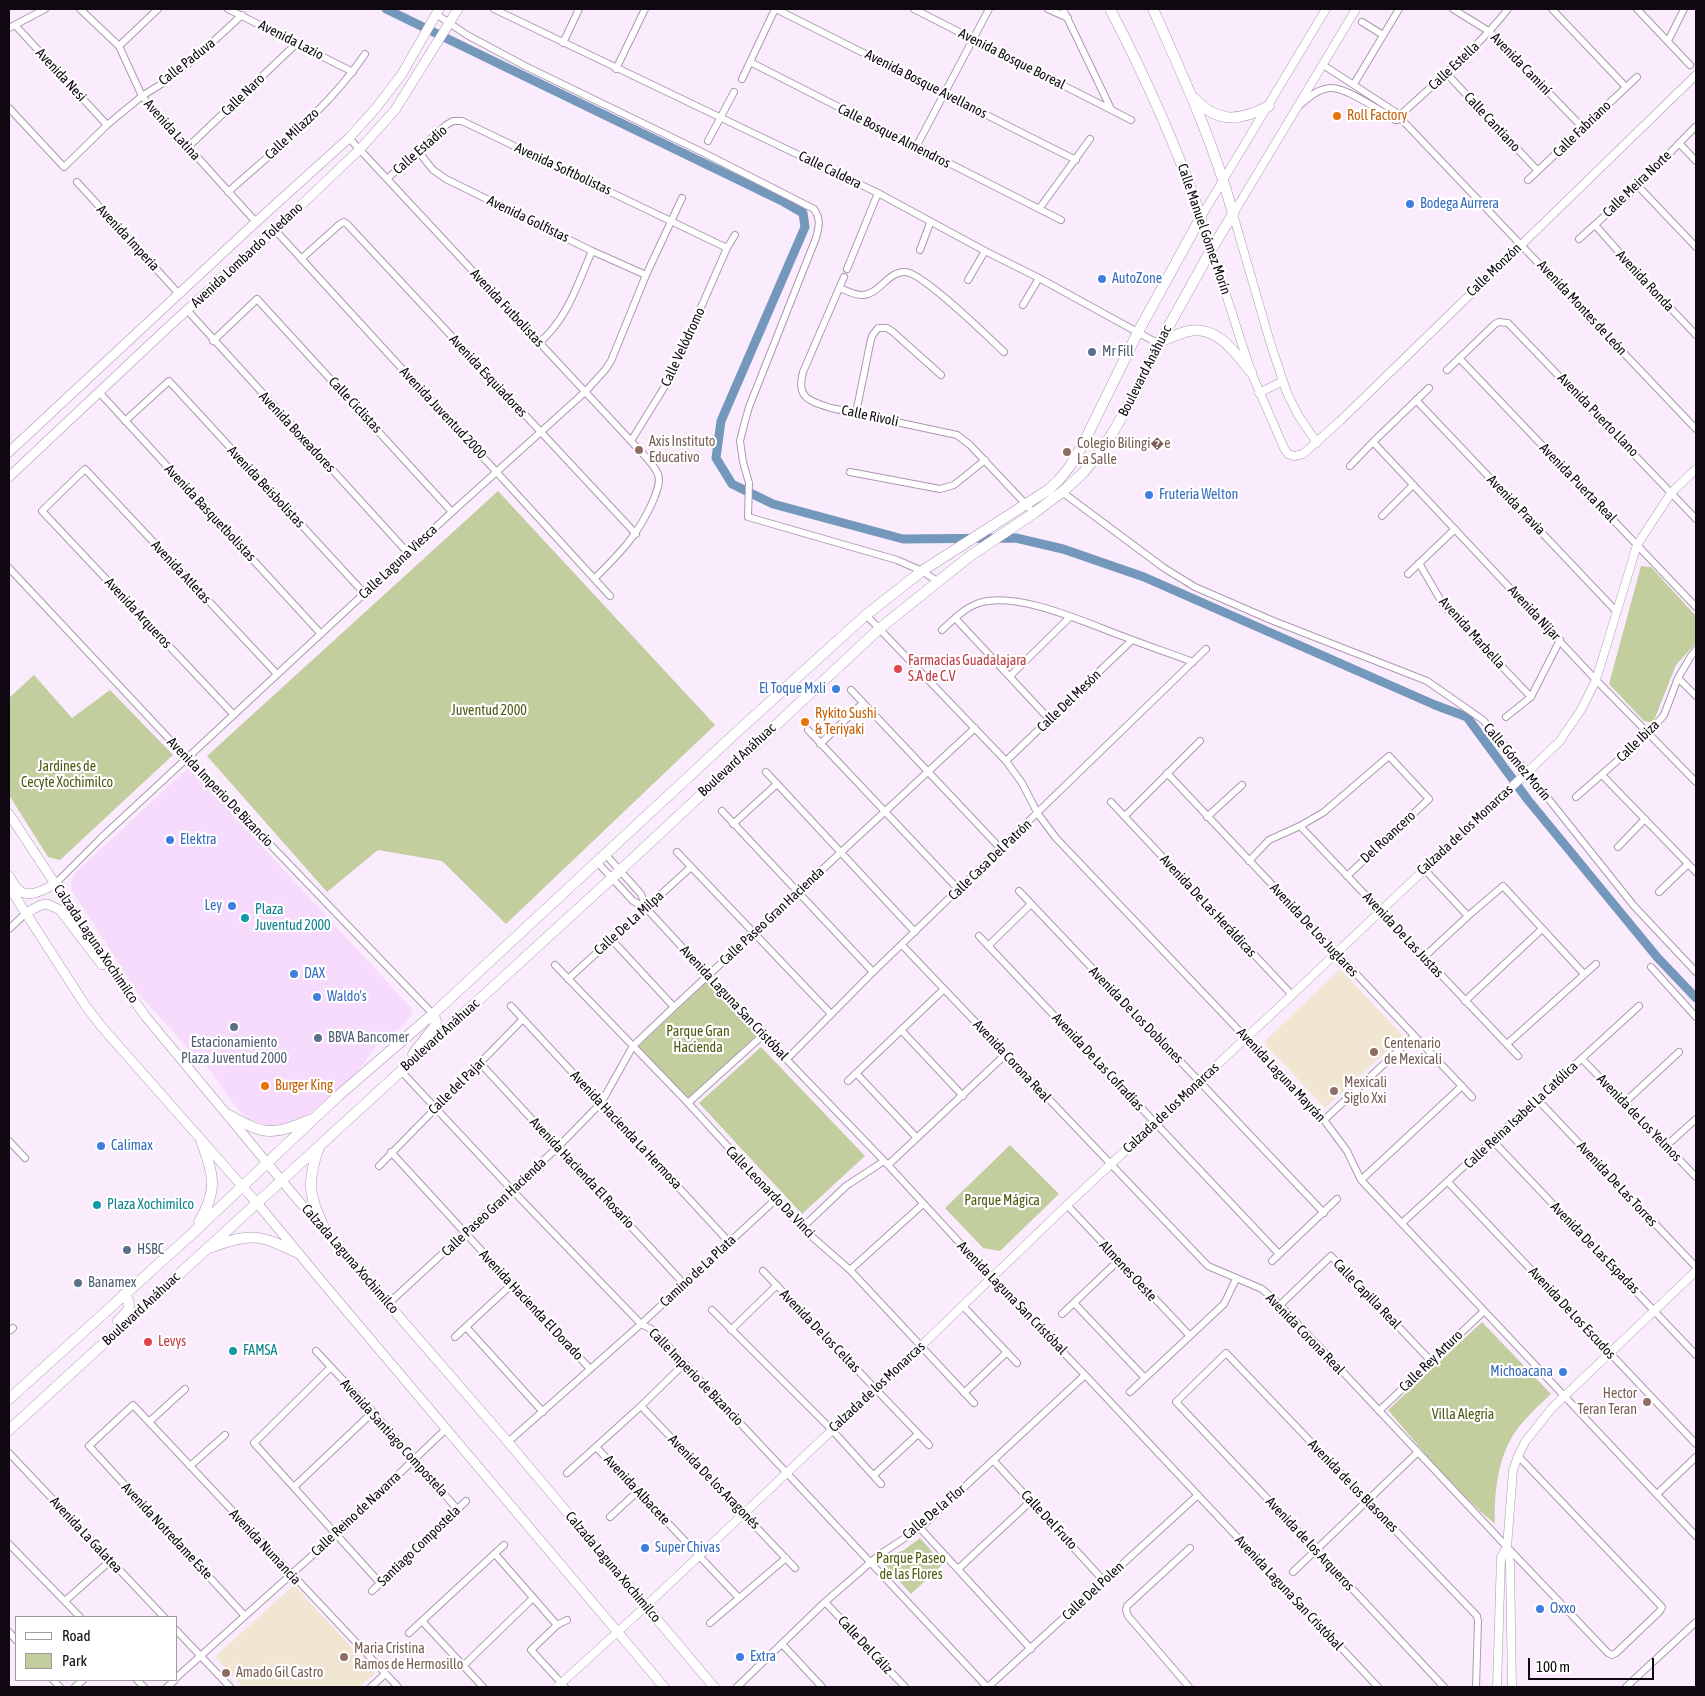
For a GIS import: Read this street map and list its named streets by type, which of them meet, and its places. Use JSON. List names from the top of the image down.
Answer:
{
  "streets": {
    "main road": [
      "Calle Manuel Gómez Morín",
      "Avenida Lombardo Toledano",
      "Boulevard Anáhuac",
      "Calzada Laguna Xochimilco"
    ],
    "street": [
      "Avenida Lazio",
      "Avenida Bosque Boreal",
      "Calle Paduva",
      "Avenida Caminí",
      "Calle Estella",
      "Avenida Nesi",
      "Avenida Bosque Avellanos",
      "Calle Naro",
      "Calle Cantiano",
      "Calle Fabriano",
      "Avenida Latina",
      "Calle Milazzo",
      "Calle Bosque Almendros",
      "Calle Estadio",
      "Avenida Softbolistas",
      "Calle Caldera",
      "Calle Meira Norte",
      "Avenida Golfistas",
      "Avenida Imperia",
      "Calle Monzón",
      "Avenida Ronda",
      "Avenida Futbolistas",
      "Avenida Montes de León",
      "Calle Velódromo",
      "Avenida Esquiadores",
      "Calle Ciclistas",
      "Avenida Juventud 2000",
      "Avenida Puerto Llano",
      "Calle Rivoli",
      "Avenida Boxeadores",
      "Avenida Puerta Real",
      "Avenida Beisbolistas",
      "Avenida Pravia",
      "Avenida Basquetbolistas",
      "Calle Laguna Viesca",
      "Avenida Atletas",
      "Avenida Arqueros",
      "Avenida Níjar",
      "Avenida Marbella",
      "Calle Del Mesón",
      "Calle Ibiza",
      "Calle Gómez Morín",
      "Avenida Imperio De Bizancio",
      "Calzada de los Monarcas",
      "Del Roancero",
      "Calle Casa Del Patrón",
      "Avenida De Las Heráldicas",
      "Calle Paseo Gran Hacienda",
      "Calle De La Milpa",
      "Avenida De Los Juglares",
      "Avenida De Las Justas",
      "Avenida Laguna San Cristóbal",
      "Avenida De Los Doblones",
      "Avenida Corona Real",
      "Avenida De Las Cofradías",
      "Avenida Laguna Mayrán",
      "Calle del Pajar",
      "Calle Reina Isabel La Católica",
      "Avenida de Los Yelmos",
      "Avenida Hacienda La Hermosa",
      "Avenida Hacienda El Rosario",
      "Avenida De Las Torres",
      "Calle Leonardo Da Vinci",
      "Avenida De Las Espadas",
      "Camino de La Plata",
      "Almenes Oeste",
      "Calle Capilla Real",
      "Avenida Hacienda El Dorado",
      "Avenida De Los Escudos",
      "Avenida De los Celtas",
      "Calle Rey Arturo",
      "Calle Imperio de Bizancio",
      "Avenida Santiago Compostela",
      "Avenida De los Aragonés",
      "Avenida de los Blasones",
      "Avenida Albacete",
      "Calle De la Flor",
      "Calle Reino de Navarra",
      "Calle Del Fruto",
      "Avenida Notredame Este",
      "Avenida La Galatea",
      "Avenida de los Arqueros",
      "Santiago Compostela",
      "Avenida Numancia",
      "Calle Del Polen",
      "Calle Del Cáliz"
    ]
  },
  "crossings": [
    ["Avenida Lazio", "Calle Paduva"],
    ["Avenida Lazio", "Calle Naro"],
    ["Avenida Lazio", "Calle Milazzo"],
    ["Calle Paduva", "Avenida Nesi"],
    ["Calle Paduva", "Avenida Latina"],
    ["Avenida Caminí", "Calle Estella"],
    ["Avenida Caminí", "Calle Fabriano"],
    ["Calle Estella", "Calle Cantiano"],
    ["Calle Estella", "Avenida Montes de León"],
    ["Calle Naro", "Avenida Latina"],
    ["Calle Cantiano", "Calle Fabriano"],
    ["Avenida Latina", "Calle Milazzo"],
    ["Avenida Latina", "Avenida Lombardo Toledano"],
    ["Calle Estadio", "Avenida Softbolistas"],
    ["Calle Estadio", "Avenida Golfistas"],
    ["Calle Estadio", "Avenida Futbolistas"],
    ["Avenida Softbolistas", "Calle Laguna Viesca"],
    ["Calle Caldera", "Boulevard Anáhuac"],
    ["Calle Meira Norte", "Avenida Ronda"],
    ["Avenida Golfistas", "Calle Laguna Viesca"],
    ["Calle Manuel Gómez Morín", "Calle Monzón"],
    ["Calle Manuel Gómez Morín", "Boulevard Anáhuac"],
    ["Avenida Imperia", "Avenida Lombardo Toledano"],
    ["Avenida Lombardo Toledano", "Avenida Futbolistas"],
    ["Avenida Lombardo Toledano", "Avenida Juventud 2000"],
    ["Avenida Lombardo Toledano", "Avenida Boxeadores"],
    ["Avenida Lombardo Toledano", "Avenida Basquetbolistas"],
    ["Calle Monzón", "Avenida Montes de León"],
    ["Avenida Futbolistas", "Calle Velódromo"],
    ["Avenida Futbolistas", "Avenida Esquiadores"],
    ["Avenida Futbolistas", "Calle Laguna Viesca"],
    ["Avenida Montes de León", "Boulevard Anáhuac"],
    ["Boulevard Anáhuac", "Calle Rivoli"],
    ["Boulevard Anáhuac", "Calle Gómez Morín"],
    ["Boulevard Anáhuac", "Avenida Imperio De Bizancio"],
    ["Boulevard Anáhuac", "Calzada Laguna Xochimilco"],
    ["Boulevard Anáhuac", "Avenida Laguna San Cristóbal"],
    ["Boulevard Anáhuac", "Avenida Laguna Mayrán"],
    ["Boulevard Anáhuac", "Calle Imperio de Bizancio"],
    ["Avenida Esquiadores", "Avenida Juventud 2000"],
    ["Avenida Esquiadores", "Calle Laguna Viesca"],
    ["Calle Ciclistas", "Avenida Boxeadores"],
    ["Calle Ciclistas", "Calle Laguna Viesca"],
    ["Avenida Juventud 2000", "Calle Laguna Viesca"],
    ["Avenida Puerto Llano", "Avenida Puerta Real"],
    ["Avenida Puerto Llano", "Calzada de los Monarcas"],
    ["Avenida Boxeadores", "Calle Laguna Viesca"],
    ["Avenida Puerta Real", "Calzada de los Monarcas"],
    ["Avenida Beisbolistas", "Avenida Basquetbolistas"],
    ["Avenida Beisbolistas", "Calle Laguna Viesca"],
    ["Avenida Pravia", "Calzada de los Monarcas"],
    ["Avenida Basquetbolistas", "Calle Laguna Viesca"],
    ["Calle Laguna Viesca", "Avenida Atletas"],
    ["Calle Laguna Viesca", "Avenida Arqueros"],
    ["Calle Laguna Viesca", "Avenida Imperio De Bizancio"],
    ["Calle Laguna Viesca", "Calzada Laguna Xochimilco"],
    ["Avenida Atletas", "Avenida Arqueros"],
    ["Avenida Níjar", "Calle Ibiza"],
    ["Avenida Níjar", "Calzada de los Monarcas"],
    ["Calle Del Mesón", "Avenida Laguna Mayrán"],
    ["Calle Gómez Morín", "Calzada de los Monarcas"],
    ["Calzada de los Monarcas", "Avenida De Las Heráldicas"],
    ["Calzada de los Monarcas", "Avenida De Los Juglares"],
    ["Calzada de los Monarcas", "Avenida De Las Justas"],
    ["Calzada de los Monarcas", "Calzada Laguna Xochimilco"],
    ["Calzada de los Monarcas", "Avenida Laguna San Cristóbal"],
    ["Calzada de los Monarcas", "Avenida De Los Doblones"],
    ["Calzada de los Monarcas", "Avenida Corona Real"],
    ["Calzada de los Monarcas", "Avenida De Las Cofradías"],
    ["Calzada de los Monarcas", "Avenida Laguna Mayrán"],
    ["Calzada de los Monarcas", "Calle Leonardo Da Vinci"],
    ["Calzada de los Monarcas", "Almenes Oeste"],
    ["Calzada de los Monarcas", "Avenida De los Celtas"],
    ["Calzada de los Monarcas", "Calle Imperio de Bizancio"],
    ["Calzada de los Monarcas", "Avenida De los Aragonés"],
    ["Calzada de los Monarcas", "Avenida Albacete"],
    ["Del Roancero", "Avenida De Las Justas"],
    ["Calle Casa Del Patrón", "Avenida Laguna San Cristóbal"],
    ["Calle Casa Del Patrón", "Avenida Corona Real"],
    ["Calle Casa Del Patrón", "Avenida Laguna Mayrán"],
    ["Calle Paseo Gran Hacienda", "Calzada Laguna Xochimilco"],
    ["Calle Paseo Gran Hacienda", "Avenida Laguna San Cristóbal"],
    ["Calle Paseo Gran Hacienda", "Avenida Laguna Mayrán"],
    ["Calle Paseo Gran Hacienda", "Avenida Hacienda La Hermosa"],
    ["Calle Paseo Gran Hacienda", "Avenida Hacienda El Rosario"],
    ["Calle Paseo Gran Hacienda", "Calle Leonardo Da Vinci"],
    ["Calle Paseo Gran Hacienda", "Avenida Hacienda El Dorado"],
    ["Calle Paseo Gran Hacienda", "Calle Imperio de Bizancio"],
    ["Calle De La Milpa", "Avenida Laguna San Cristóbal"],
    ["Calle De La Milpa", "Calle Leonardo Da Vinci"],
    ["Calzada Laguna Xochimilco", "Camino de La Plata"],
    ["Avenida Laguna San Cristóbal", "Calle De la Flor"],
    ["Avenida Laguna San Cristóbal", "Calle Del Polen"],
    ["Avenida Corona Real", "Calle Capilla Real"],
    ["Avenida Corona Real", "Calle Rey Arturo"],
    ["Avenida Laguna Mayrán", "Calle Reina Isabel La Católica"],
    ["Avenida Laguna Mayrán", "Calle Rey Arturo"],
    ["Calle del Pajar", "Avenida Hacienda La Hermosa"],
    ["Calle del Pajar", "Avenida Hacienda El Rosario"],
    ["Calle del Pajar", "Avenida Hacienda El Dorado"],
    ["Calle del Pajar", "Calle Imperio de Bizancio"],
    ["Calle Reina Isabel La Católica", "Avenida de Los Yelmos"],
    ["Calle Reina Isabel La Católica", "Avenida De Las Torres"],
    ["Calle Reina Isabel La Católica", "Avenida De Las Espadas"],
    ["Calle Reina Isabel La Católica", "Avenida De Los Escudos"],
    ["Avenida Hacienda La Hermosa", "Camino de La Plata"],
    ["Avenida Hacienda El Rosario", "Camino de La Plata"],
    ["Calle Leonardo Da Vinci", "Camino de La Plata"],
    ["Camino de La Plata", "Avenida Hacienda El Dorado"],
    ["Camino de La Plata", "Calle Imperio de Bizancio"],
    ["Calle Capilla Real", "Calle Rey Arturo"],
    ["Calle Imperio de Bizancio", "Calle De la Flor"],
    ["Calle Imperio de Bizancio", "Calle Del Polen"],
    ["Avenida Santiago Compostela", "Calle Reino de Navarra"],
    ["Avenida Santiago Compostela", "Santiago Compostela"],
    ["Avenida de los Blasones", "Avenida de los Arqueros"],
    ["Calle De la Flor", "Calle Del Fruto"],
    ["Calle De la Flor", "Calle Del Cáliz"],
    ["Calle Reino de Navarra", "Avenida Notredame Este"],
    ["Calle Reino de Navarra", "Avenida Numancia"],
    ["Calle Del Fruto", "Calle Del Polen"],
    ["Avenida Notredame Este", "Avenida Numancia"]
  ],
  "parks": [
    "Juventud 2000",
    "Jardines de Cecyte Xochimilco",
    "Parque Gran Hacienda",
    "Parque Mágica",
    "Villa Alegría",
    "Parque Paseo de las Flores"
  ],
  "places": [
    "Roll Factory",
    "Bodega Aurrera",
    "AutoZone",
    "Mr Fill",
    "Axis Instituto Educativo",
    "Colegio Bilingi�e La Salle",
    "Fruteria Welton",
    "Farmacias Guadalajara S.A de C.V",
    "El Toque Mxli",
    "Rykito Sushi & Teriyaki",
    "Elektra",
    "Ley",
    "Plaza Juventud 2000",
    "DAX",
    "Waldo's",
    "Estacionamiento Plaza Juventud 2000",
    "BBVA Bancomer",
    "Centenario de Mexicali",
    "Burger King",
    "Mexicali Siglo Xxi",
    "Calimax",
    "Plaza Xochimilco",
    "HSBC",
    "Banamex",
    "Levys",
    "FAMSA",
    "Michoacana",
    "Hector Teran Teran",
    "Super Chivas",
    "Oxxo",
    "Maria Cristina Ramos de Hermosillo",
    "Extra",
    "Amado Gil Castro"
  ],
  "legend": ["Road", "Park"],
  "scale_bar": "100 m"
}
